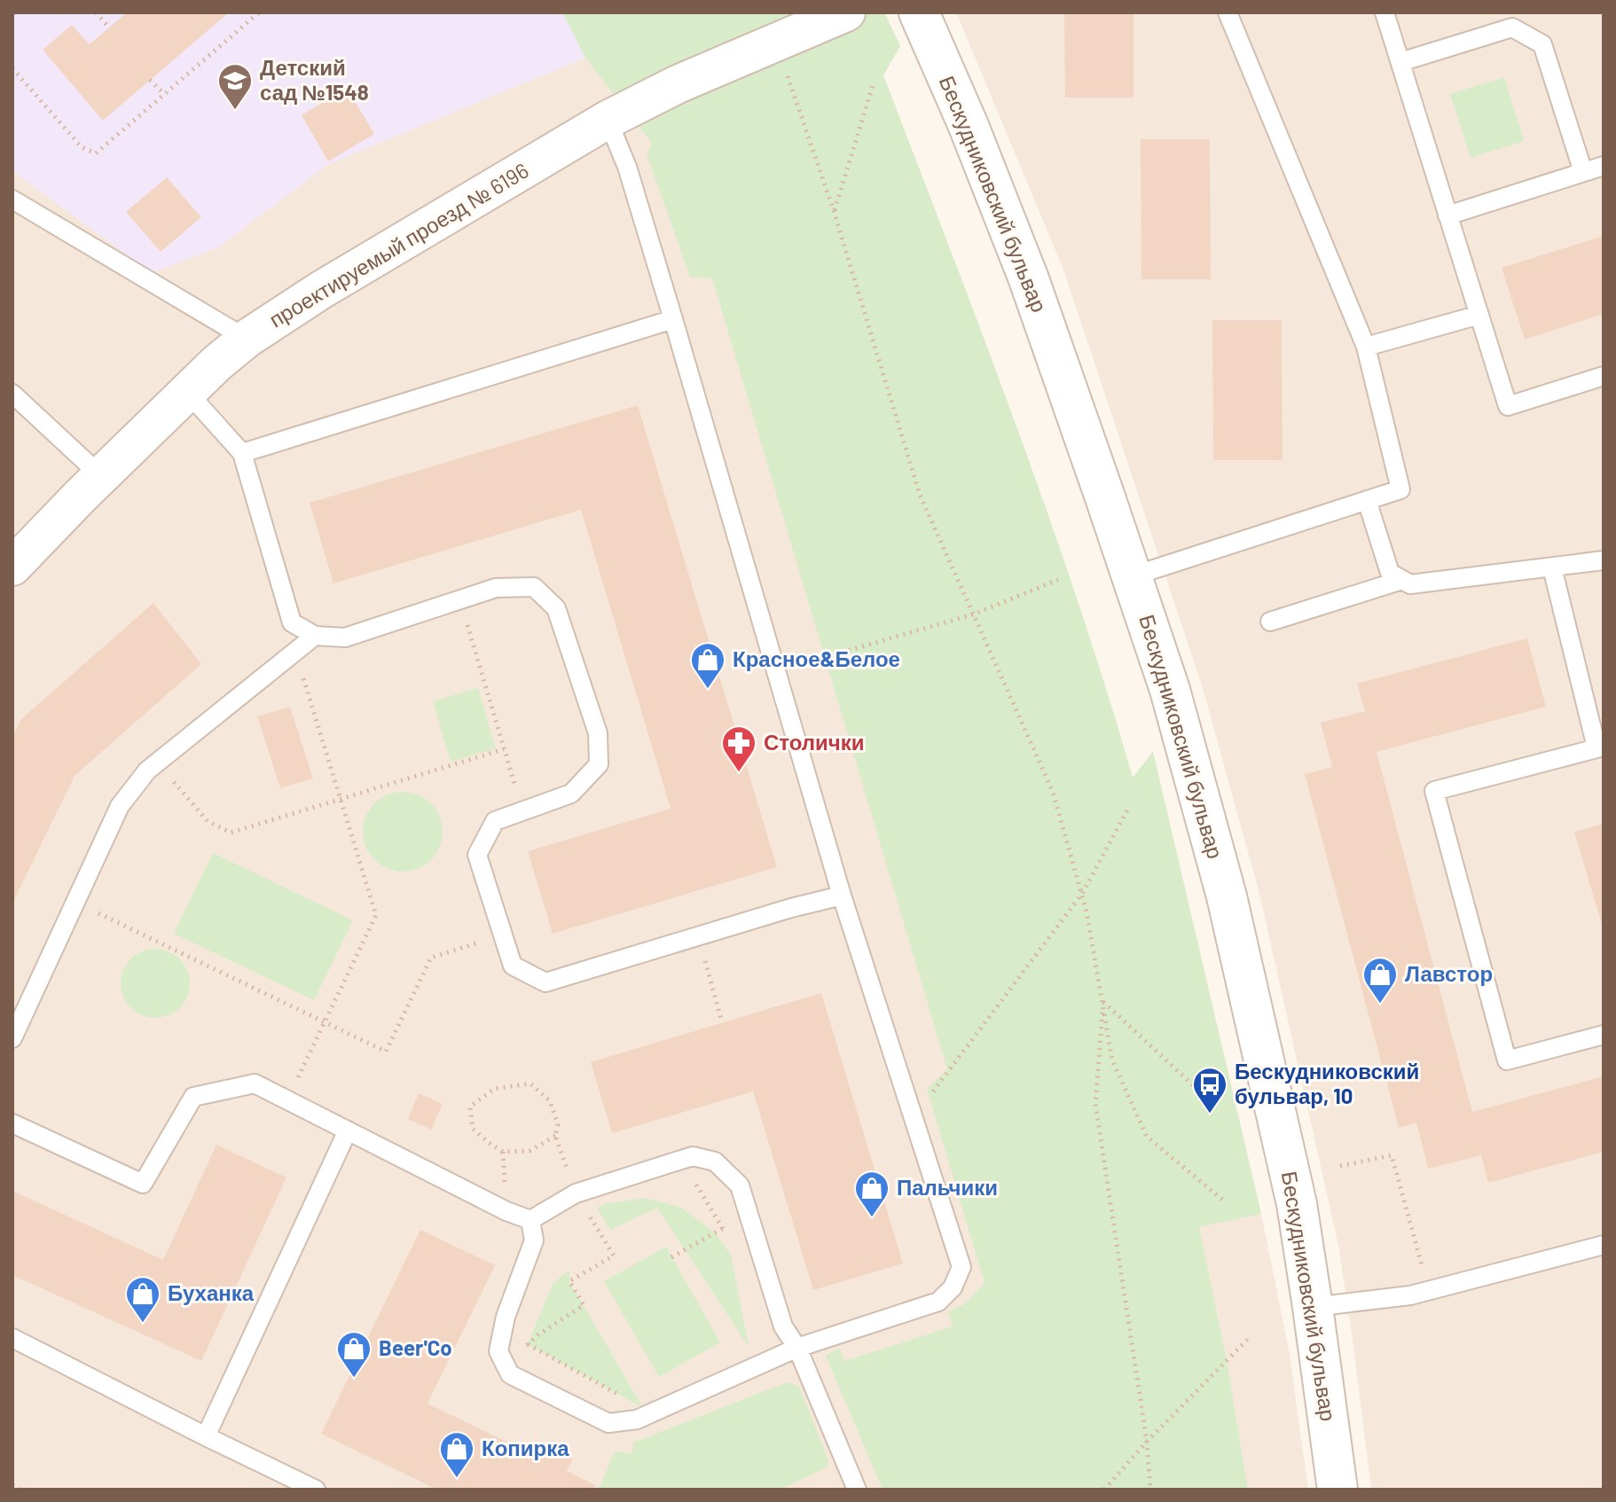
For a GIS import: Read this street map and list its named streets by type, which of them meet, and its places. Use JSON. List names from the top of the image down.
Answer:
{
  "streets": {
    "street": ["Бескудниковский бульвар", "проектируемый проезд № 6196"]
  },
  "places": {
    "school or university": ["Детский сад №1548"],
    "shop": [
      "Красное&Белое",
      "Лавстор",
      "Пальчики",
      "Буханка",
      "Beer'Co",
      "Копирка"
    ],
    "pharmacy": ["Столички"],
    "bus stop": ["Бескудниковский бульвар, 10"]
  }
}
